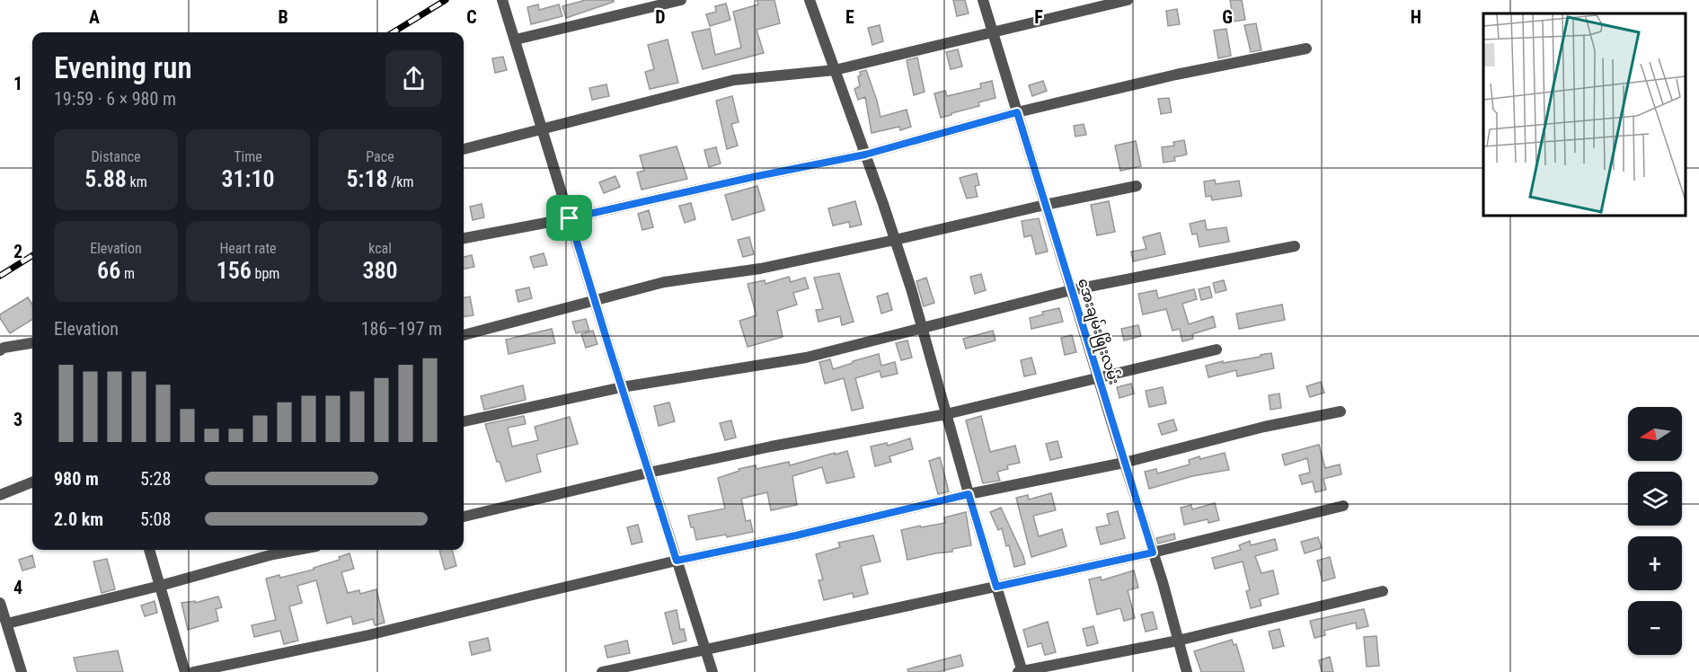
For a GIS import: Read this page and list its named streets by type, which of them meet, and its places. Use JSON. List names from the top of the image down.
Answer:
{
  "streets": {
    "street": ["အေးချမ်းဖြိုးလမ်း"]
  },
  "north": "left",
  "page": {
    "heading": ["Evening run", "19:59 · 6 × 980 m"],
    "stats": [
      ["Distance", "5.88 km"],
      ["Time", "31:10"],
      ["Pace", "5:18 /km"],
      ["Elevation", "66 m"],
      ["Heart rate", "156 bpm"],
      ["kcal", "380"]
    ],
    "chart": ["Elevation", "186–197 m"],
    "map_buttons": ["+", "−"],
    "list": [
      {
        "name": "980 m",
        "note": "5:28"
      },
      {
        "name": "2.0 km",
        "note": "5:08"
      }
    ]
  },
  "grid": {
    "columns": [
      "A",
      "B",
      "C",
      "D",
      "E",
      "F",
      "G",
      "H"
    ],
    "rows": [
      "1",
      "2",
      "3",
      "4"
    ]
  }
}
